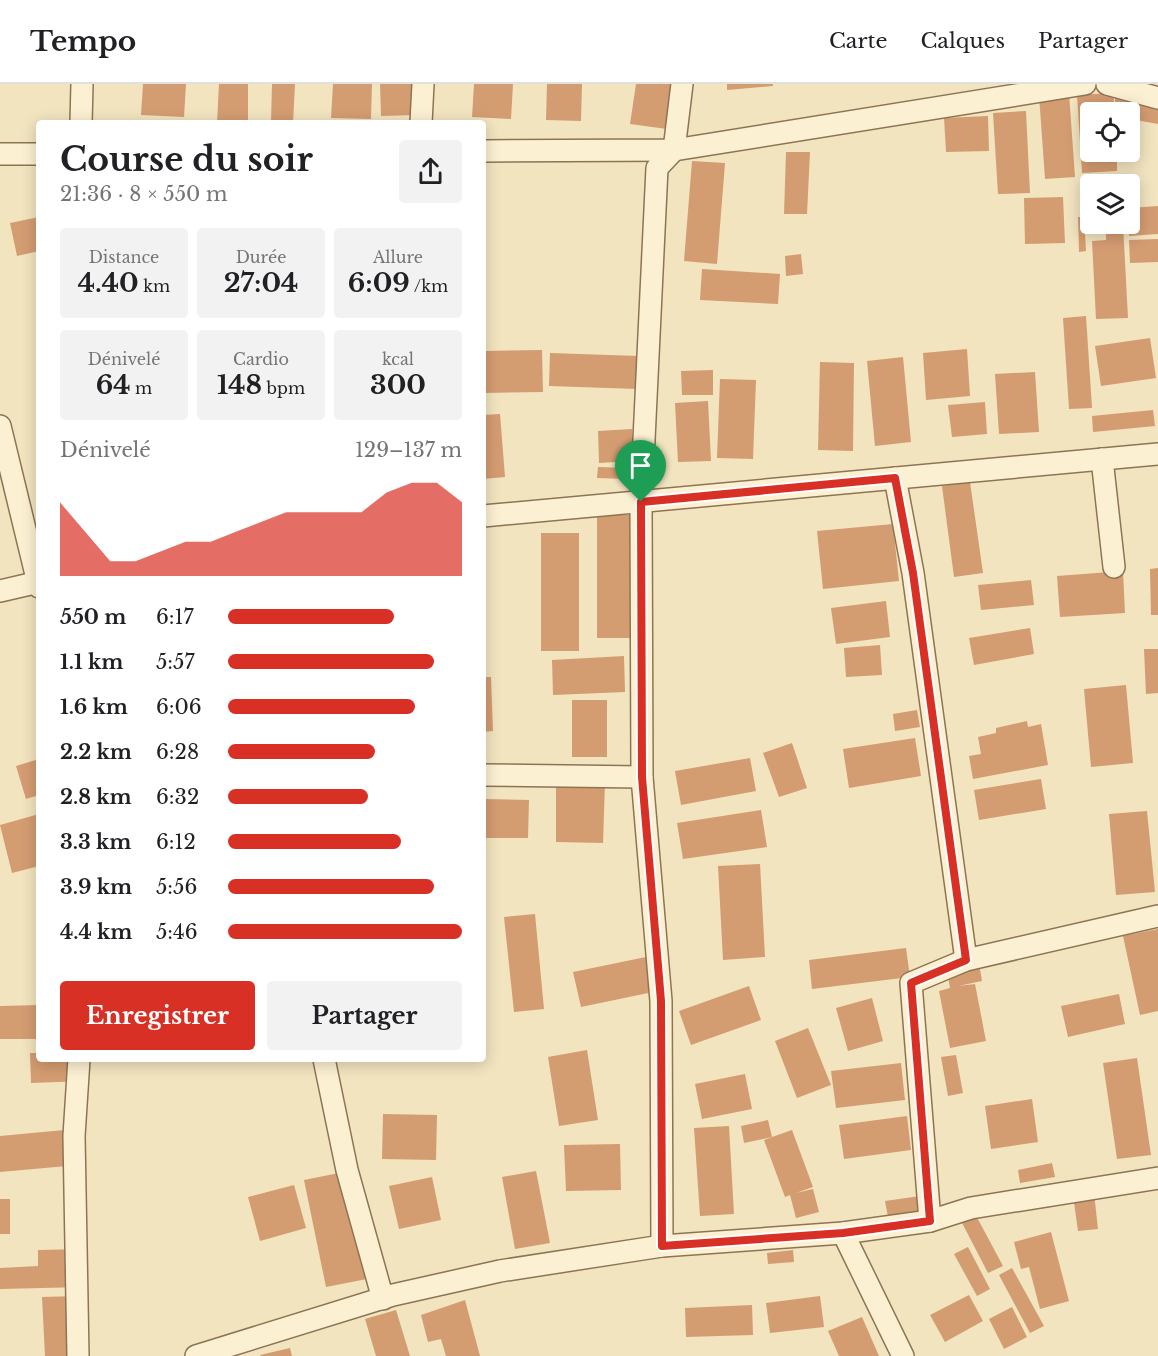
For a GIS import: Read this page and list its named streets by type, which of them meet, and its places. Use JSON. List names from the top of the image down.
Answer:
{
  "page": {
    "header": "Tempo",
    "nav": ["Carte", "Calques", "Partager"],
    "heading": ["Course du soir", "21:36 · 8 × 550 m"],
    "stats": [
      ["Distance", "4.40 km"],
      ["Durée", "27:04"],
      ["Allure", "6:09 /km"],
      ["Dénivelé", "64 m"],
      ["Cardio", "148 bpm"],
      ["kcal", "300"]
    ],
    "chart": ["Dénivelé", "129–137 m"],
    "list": [
      {
        "name": "550 m",
        "note": "6:17"
      },
      {
        "name": "1.1 km",
        "note": "5:57"
      },
      {
        "name": "1.6 km",
        "note": "6:06"
      },
      {
        "name": "2.2 km",
        "note": "6:28"
      },
      {
        "name": "2.8 km",
        "note": "6:32"
      },
      {
        "name": "3.3 km",
        "note": "6:12"
      },
      {
        "name": "3.9 km",
        "note": "5:56"
      },
      {
        "name": "4.4 km",
        "note": "5:46"
      }
    ],
    "buttons": ["Enregistrer", "Partager"]
  }
}
